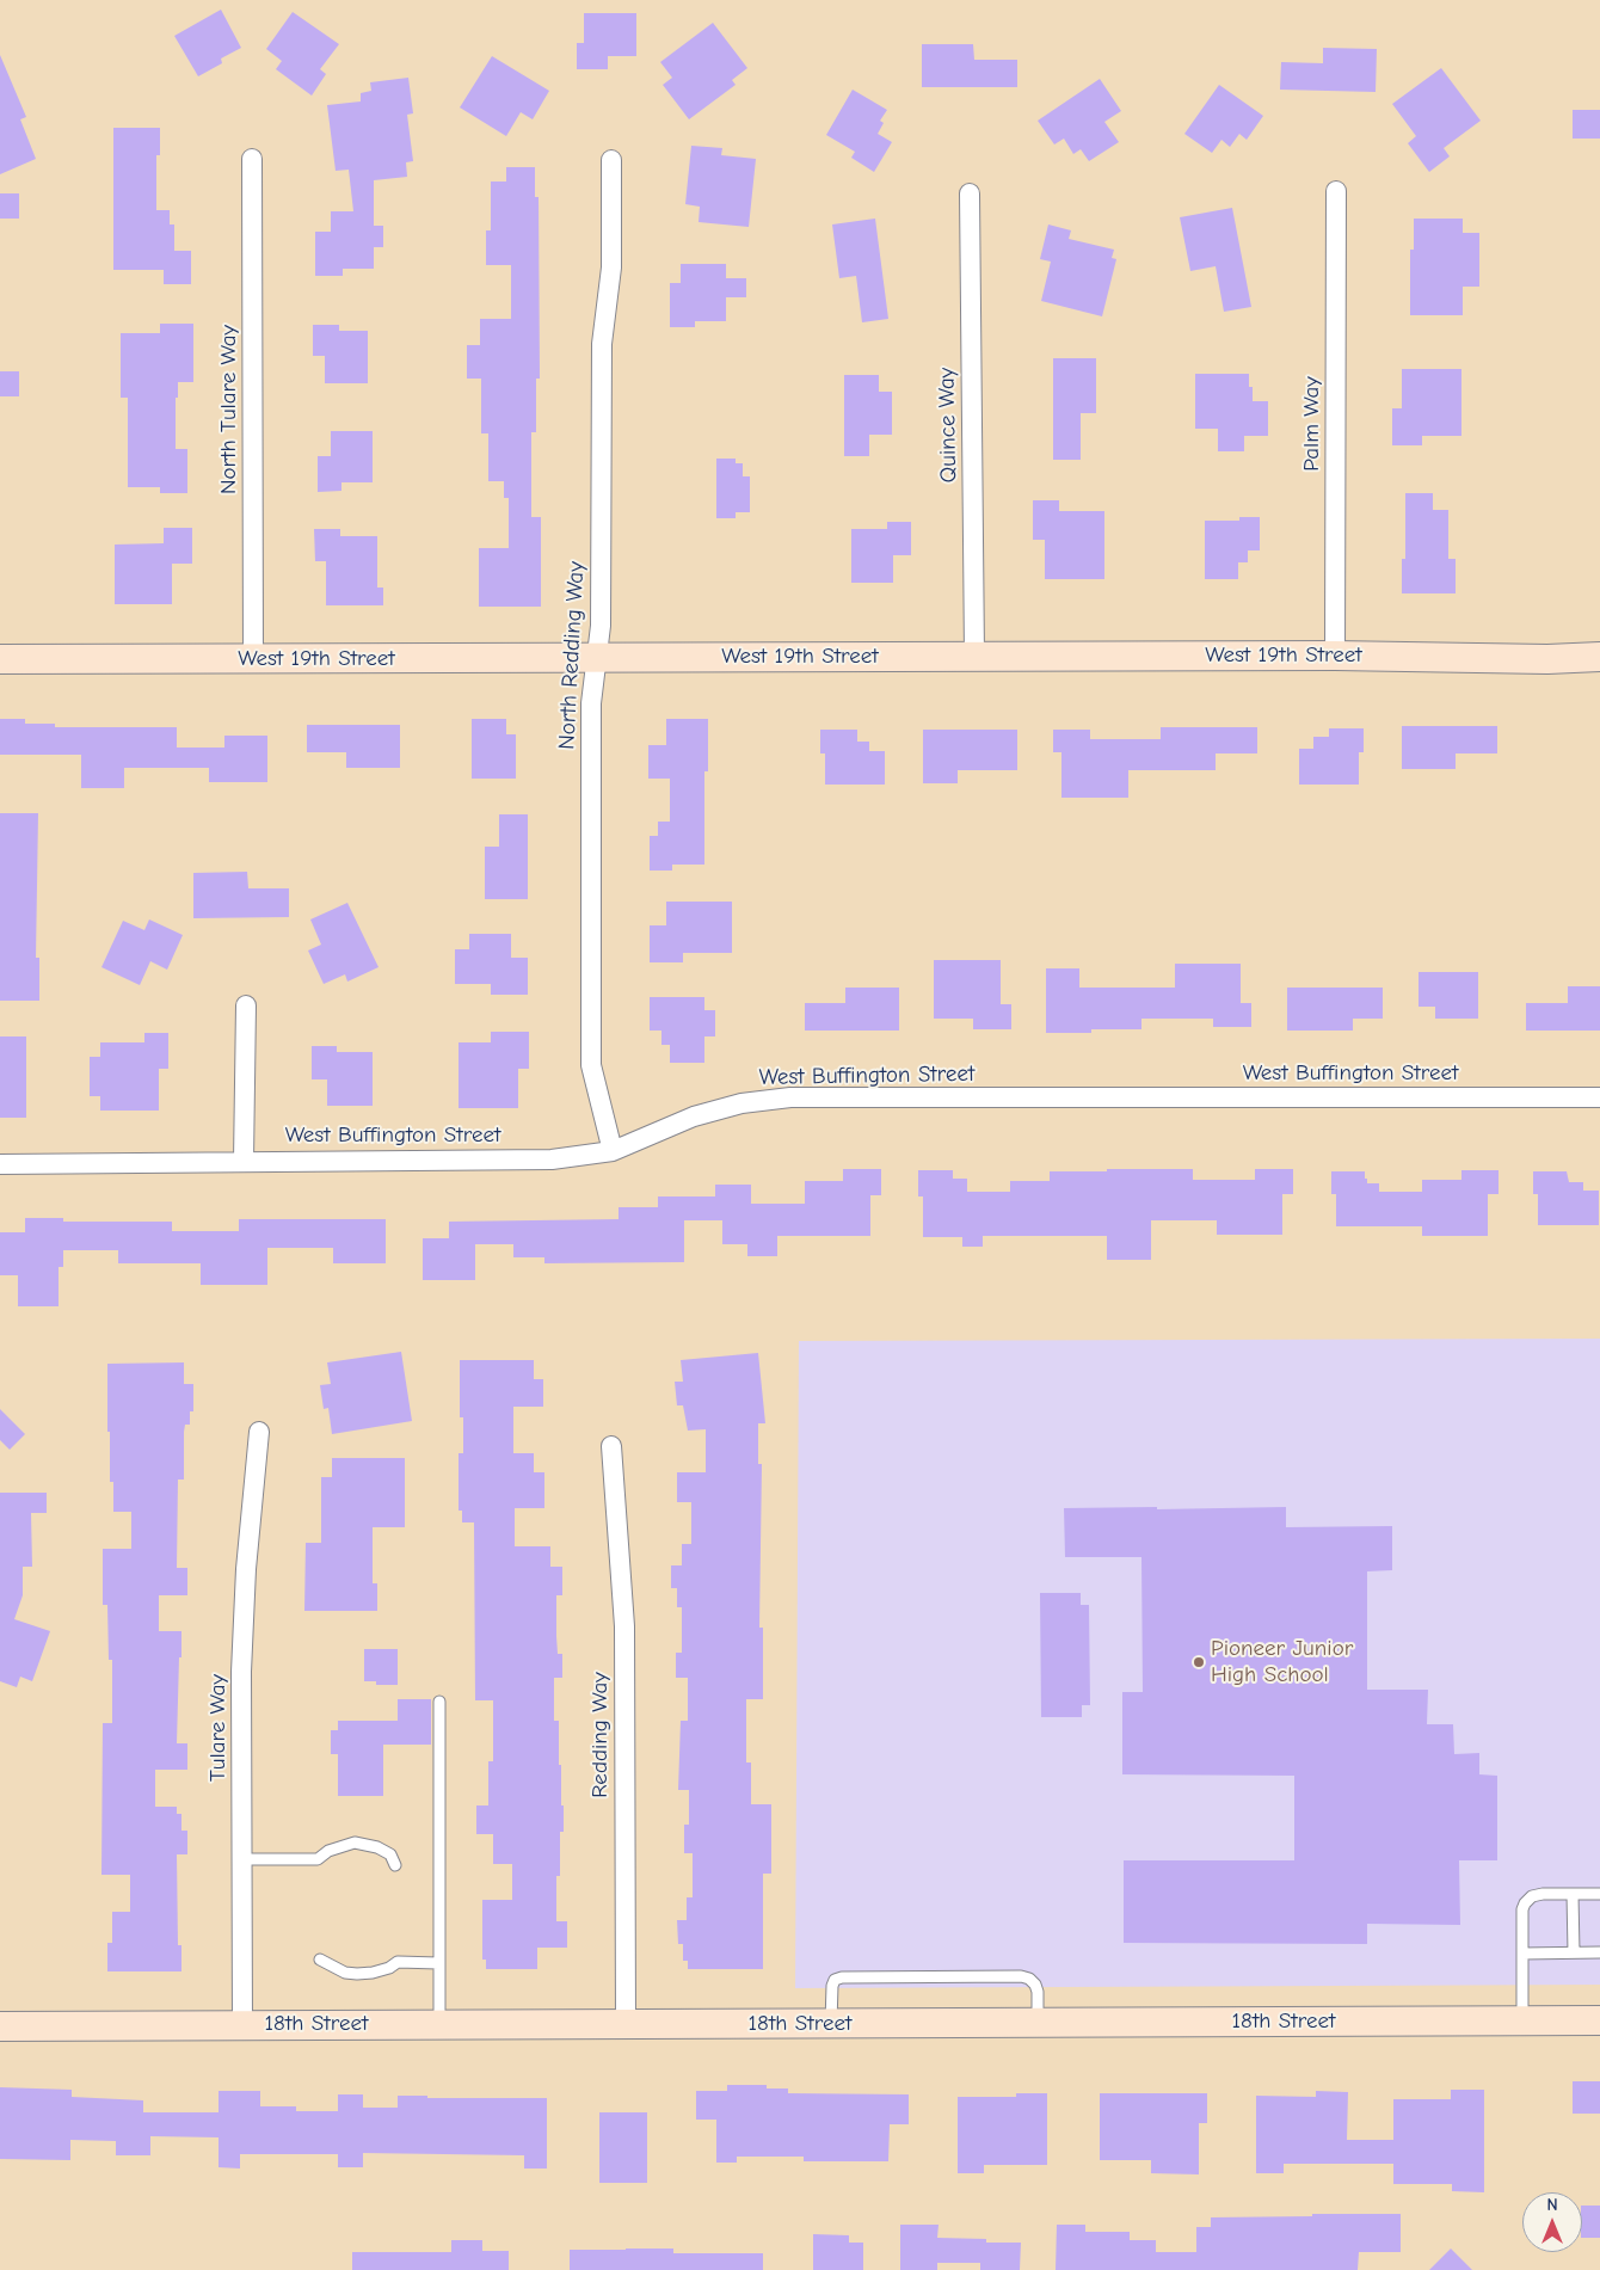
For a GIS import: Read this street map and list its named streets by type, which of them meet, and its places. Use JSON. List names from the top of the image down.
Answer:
{
  "streets": {
    "main road": ["West 19th Street", "18th Street"],
    "street": [
      "North Tulare Way",
      "Palm Way",
      "Quince Way",
      "North Redding Way",
      "West Buffington Street",
      "Tulare Way",
      "Redding Way"
    ]
  },
  "crossings": [
    ["North Tulare Way", "West 19th Street"],
    ["Palm Way", "West 19th Street"],
    ["Quince Way", "West 19th Street"],
    ["North Redding Way", "West 19th Street"],
    ["North Redding Way", "West Buffington Street"],
    ["Tulare Way", "18th Street"],
    ["Redding Way", "18th Street"]
  ],
  "places": ["Pioneer Junior High School"],
  "north": "top"
}
